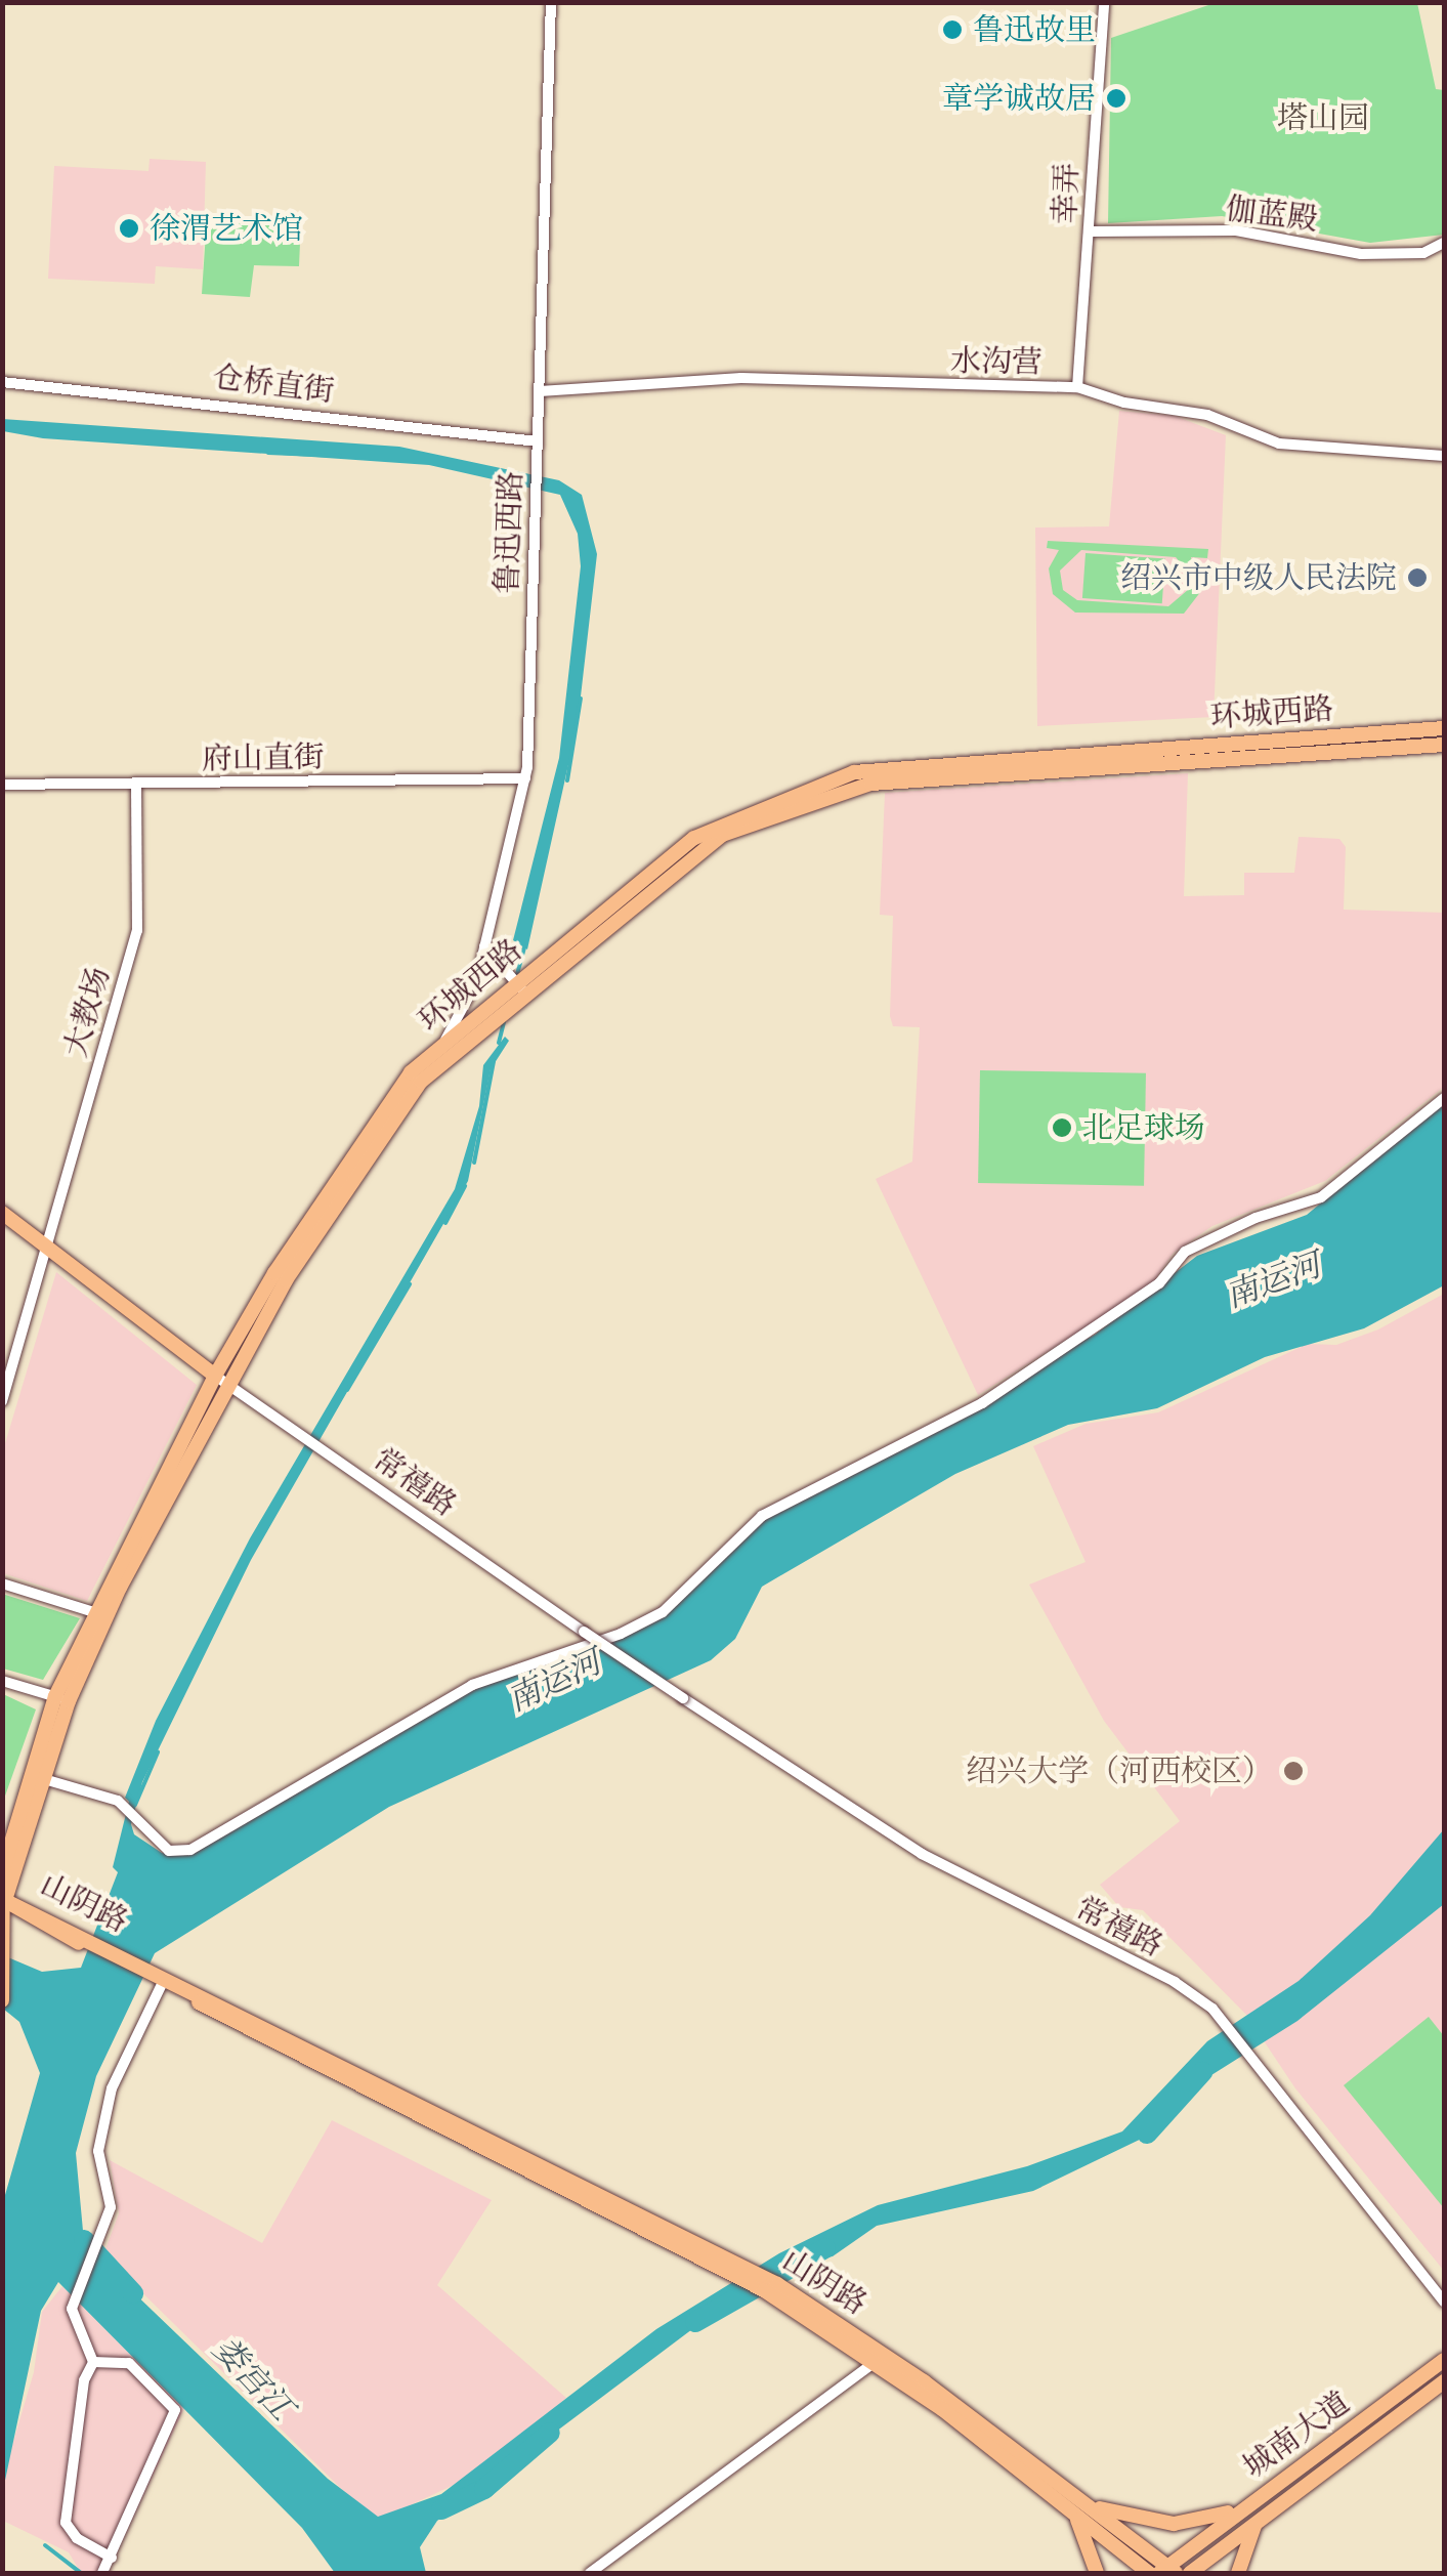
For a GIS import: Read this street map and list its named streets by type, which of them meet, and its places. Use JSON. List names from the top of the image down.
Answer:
{
  "streets": {
    "main road": ["环城西路", "山阴路", "城南大道"],
    "street": [
      "幸弄",
      "伽蓝殿",
      "水沟营",
      "仓桥直街",
      "鲁迅西路",
      "府山直街",
      "大教场",
      "常禧路"
    ]
  },
  "crossings": [
    ["幸弄", "伽蓝殿"],
    ["幸弄", "水沟营"],
    ["水沟营", "鲁迅西路"],
    ["仓桥直街", "鲁迅西路"],
    ["鲁迅西路", "环城西路"],
    ["鲁迅西路", "府山直街"],
    ["环城西路", "常禧路"],
    ["环城西路", "山阴路"],
    ["府山直街", "大教场"],
    ["山阴路", "城南大道"]
  ],
  "water": ["南运河", "娄宫江"],
  "parks": ["塔山园"],
  "places": [
    "鲁迅故里",
    "章学诚故居",
    "徐渭艺术馆",
    "绍兴市中级人民法院",
    "北足球场",
    "绍兴大学（河西校区）"
  ]
}
